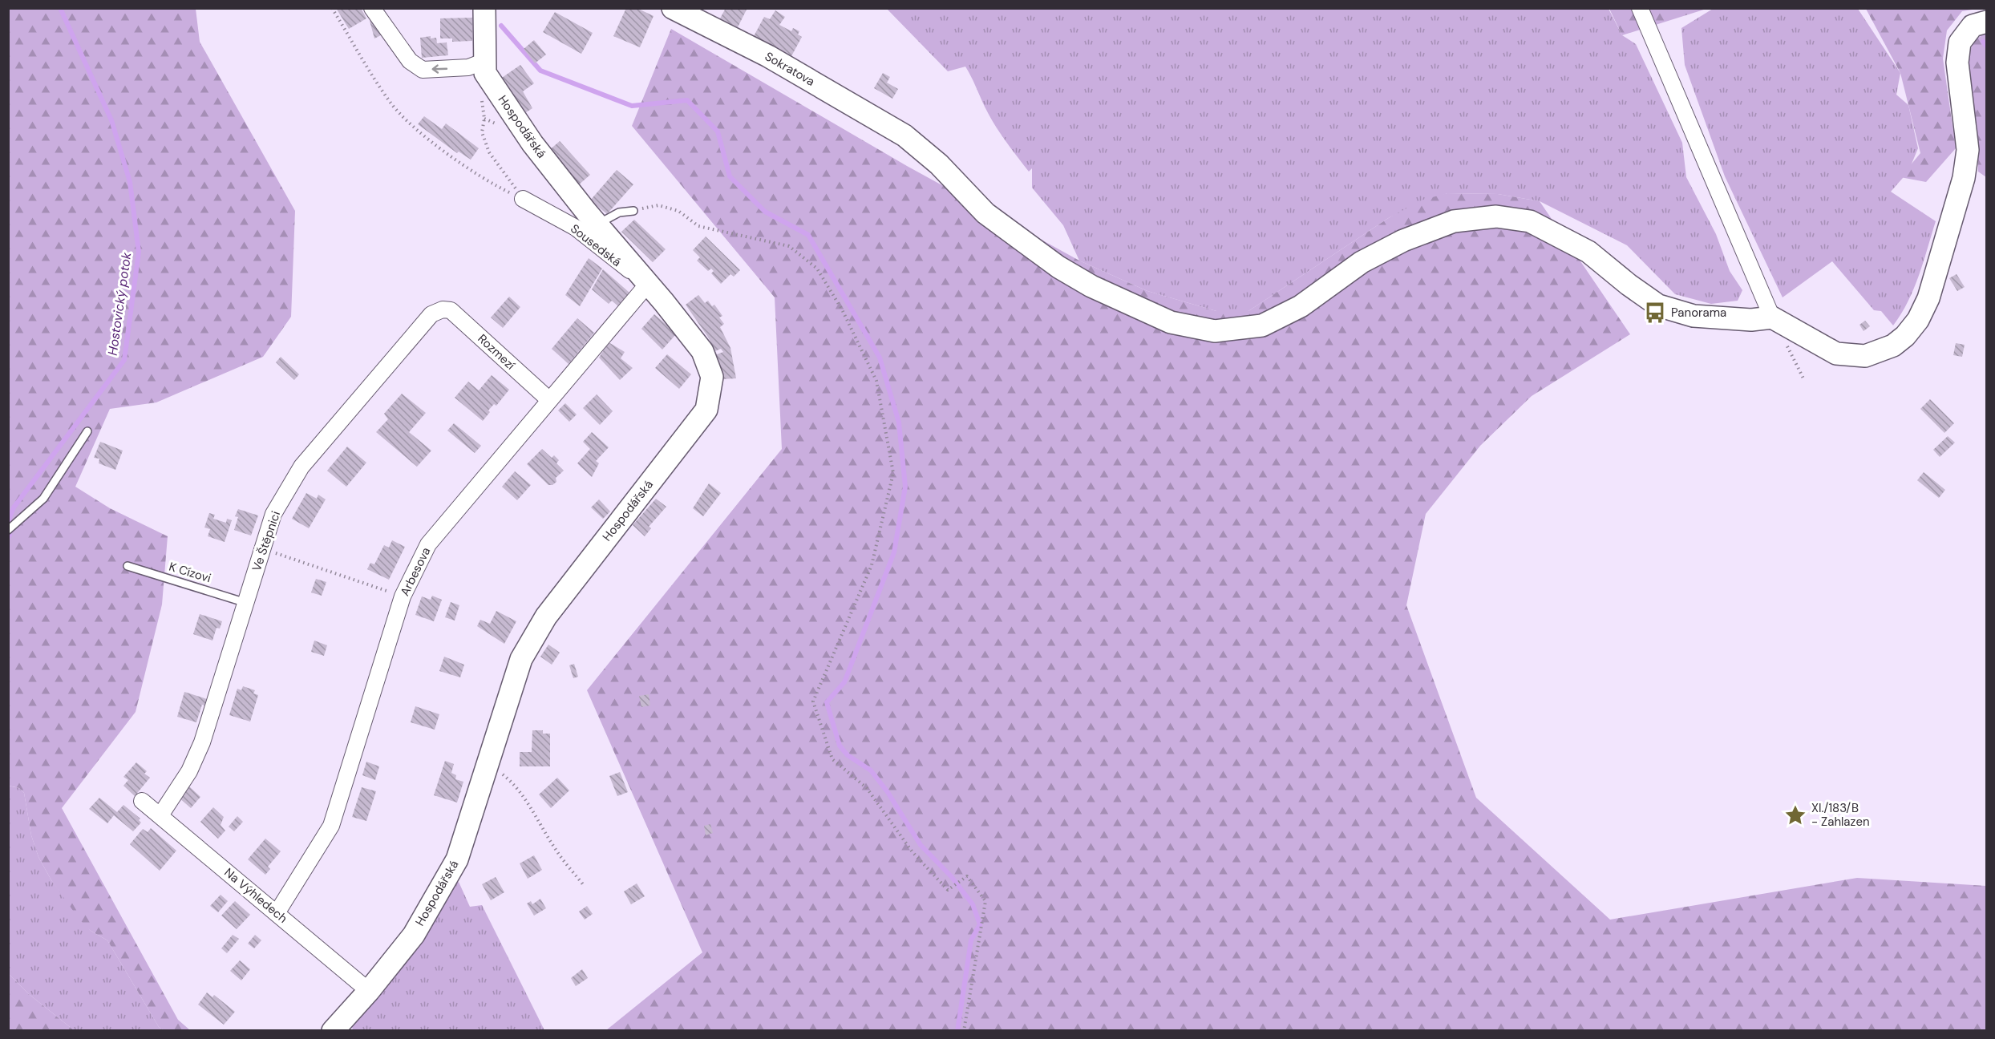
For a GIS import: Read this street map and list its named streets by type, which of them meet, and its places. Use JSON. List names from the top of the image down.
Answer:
{
  "streets": {
    "street": [
      "Sokratova",
      "Hospodářská",
      "Sousedská",
      "Rozmezí",
      "Ve Štěpnici",
      "Arbesova",
      "Na Výhledech"
    ],
    "lane": ["K Cízovi"]
  },
  "crossings": [
    ["Hospodářská", "Sousedská"],
    ["Hospodářská", "Arbesova"],
    ["Hospodářská", "Na Výhledech"],
    ["Sousedská", "Arbesova"],
    ["Rozmezí", "Ve Štěpnici"],
    ["Rozmezí", "Arbesova"],
    ["Ve Štěpnici", "K Cízovi"],
    ["Ve Štěpnici", "Na Výhledech"],
    ["Arbesova", "Na Výhledech"]
  ],
  "water": ["Hostovický potok"],
  "places": {
    "bus stop": ["Panorama"],
    "place": ["XI./183/B - Zahlazen"]
  }
}
